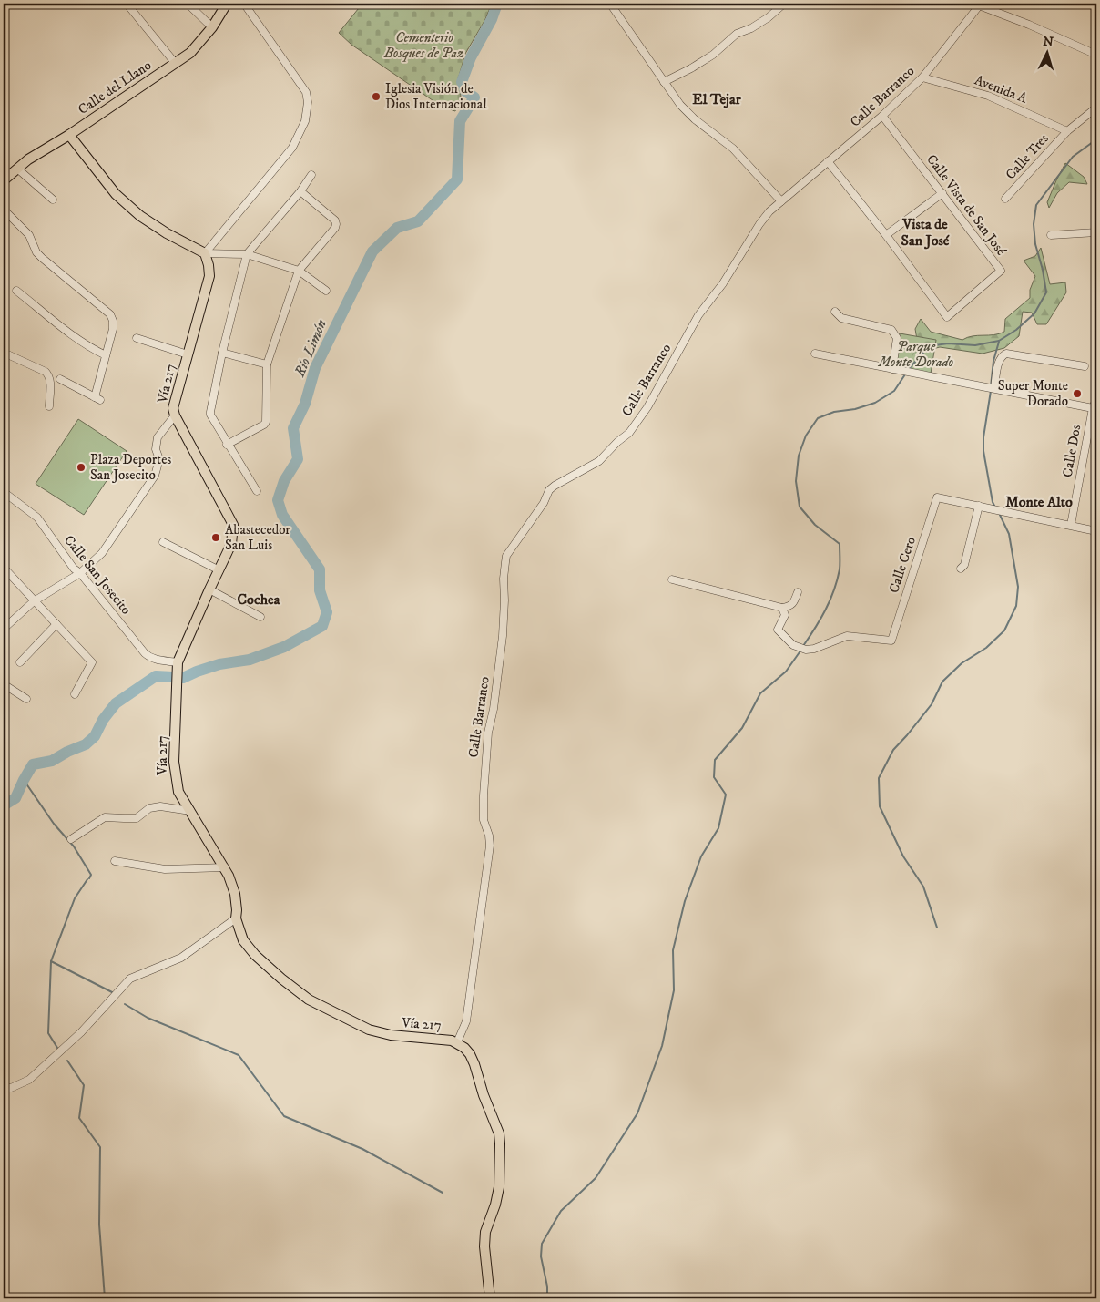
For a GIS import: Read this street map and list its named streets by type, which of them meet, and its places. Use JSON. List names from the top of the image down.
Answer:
{
  "streets": {
    "main road": ["Calle del Llano", "Vía 217"],
    "street": [
      "Avenida A",
      "Calle Barranco",
      "Calle Tres",
      "Calle Vista de San José",
      "Calle Dos",
      "Calle Cero",
      "Calle San Josecito"
    ]
  },
  "crossings": [
    ["Avenida A", "Calle Barranco"],
    ["Avenida A", "Calle Tres"],
    ["Calle Barranco", "Calle Vista de San José"],
    ["Calle Barranco", "Vía 217"],
    ["Vía 217", "Calle San Josecito"]
  ],
  "districts": [
    "El Tejar",
    "Vista de San José",
    "Monte Alto",
    "Cochea"
  ],
  "water": ["Río Limón"],
  "parks": ["Cementerio Bosques de Paz", "Parque Monte Dorado"],
  "places": [
    "Iglesia Visión de Dios Internacional",
    "Super Monte Dorado",
    "Plaza Deportes San Josecito",
    "Abastecedor San Luis"
  ],
  "north": "top"
}
